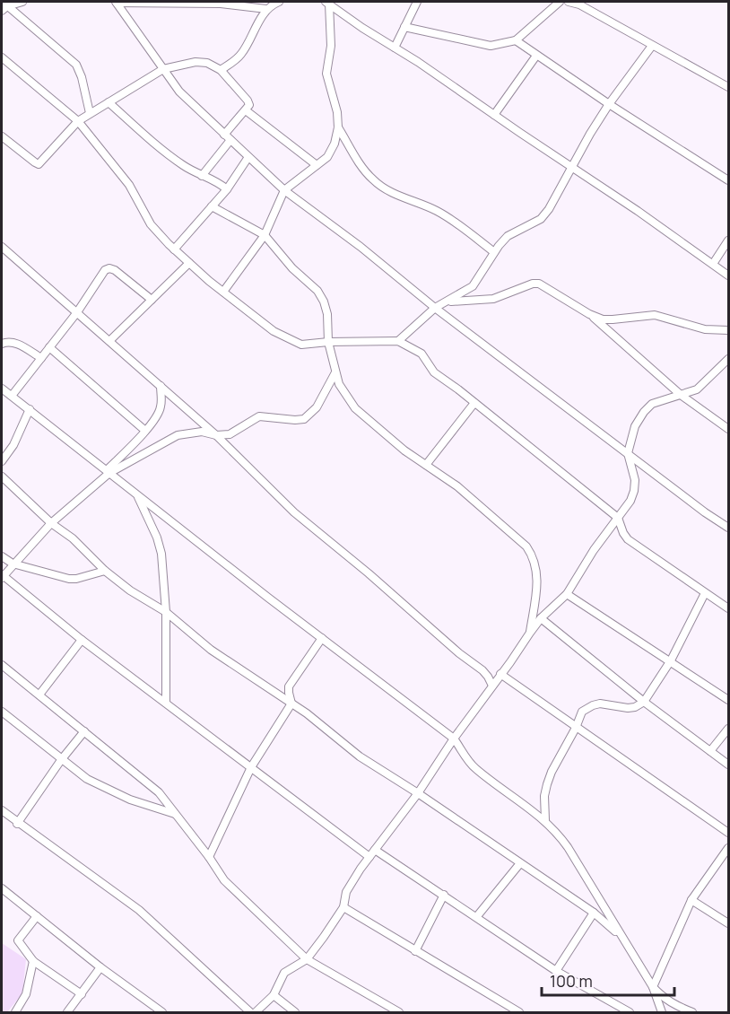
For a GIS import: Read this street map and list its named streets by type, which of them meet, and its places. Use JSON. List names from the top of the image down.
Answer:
{
  "scale_bar": "100 m"
}
